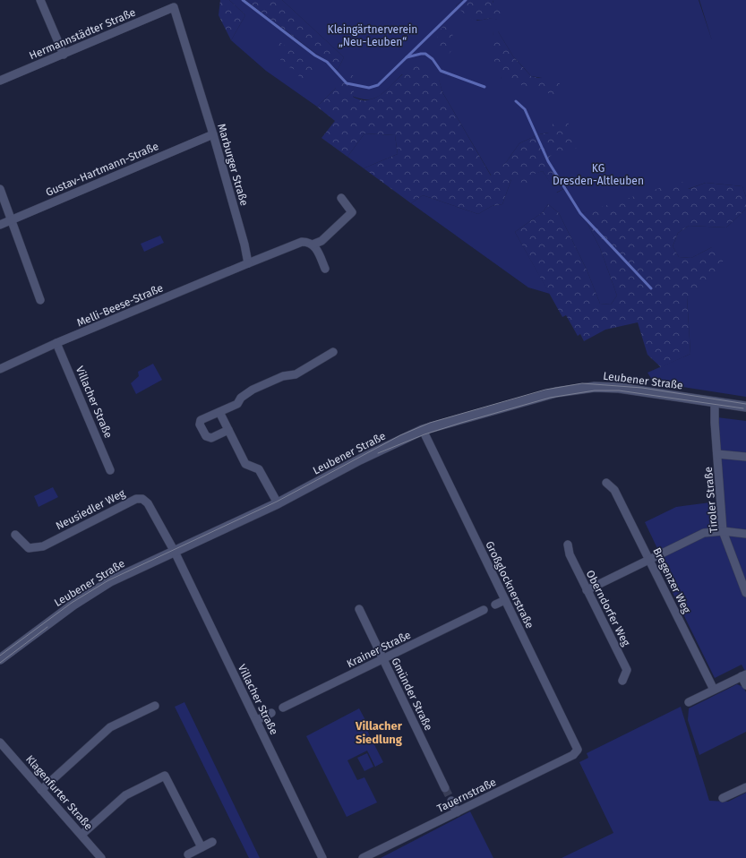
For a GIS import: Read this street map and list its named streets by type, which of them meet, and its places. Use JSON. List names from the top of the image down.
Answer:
{
  "streets": {
    "street": [
      "Hermannstädter Straße",
      "Marburger Straße",
      "Gustav-Hartmann-Straße",
      "Melli-Beese-Straße",
      "Leubener Straße",
      "Villacher Straße",
      "Tiroler Straße",
      "Neusiedler Weg",
      "Bregenzer Weg",
      "Großglocknerstraße",
      "Oberndorfer Weg",
      "Krainer Straße",
      "Gmünder Straße",
      "Klagenfurter Straße",
      "Tauernstraße"
    ]
  },
  "crossings": [
    ["Hermannstädter Straße", "Marburger Straße"],
    ["Marburger Straße", "Gustav-Hartmann-Straße"],
    ["Marburger Straße", "Melli-Beese-Straße"],
    ["Melli-Beese-Straße", "Villacher Straße"],
    ["Leubener Straße", "Villacher Straße"],
    ["Leubener Straße", "Tiroler Straße"],
    ["Leubener Straße", "Neusiedler Weg"],
    ["Leubener Straße", "Großglocknerstraße"],
    ["Villacher Straße", "Neusiedler Weg"],
    ["Großglocknerstraße", "Tauernstraße"],
    ["Krainer Straße", "Gmünder Straße"]
  ],
  "districts": ["Villacher Siedlung"],
  "parks": ["Kleingärtnerverein „Neu-Leuben“", "KG Dresden-Altleuben"]
}
